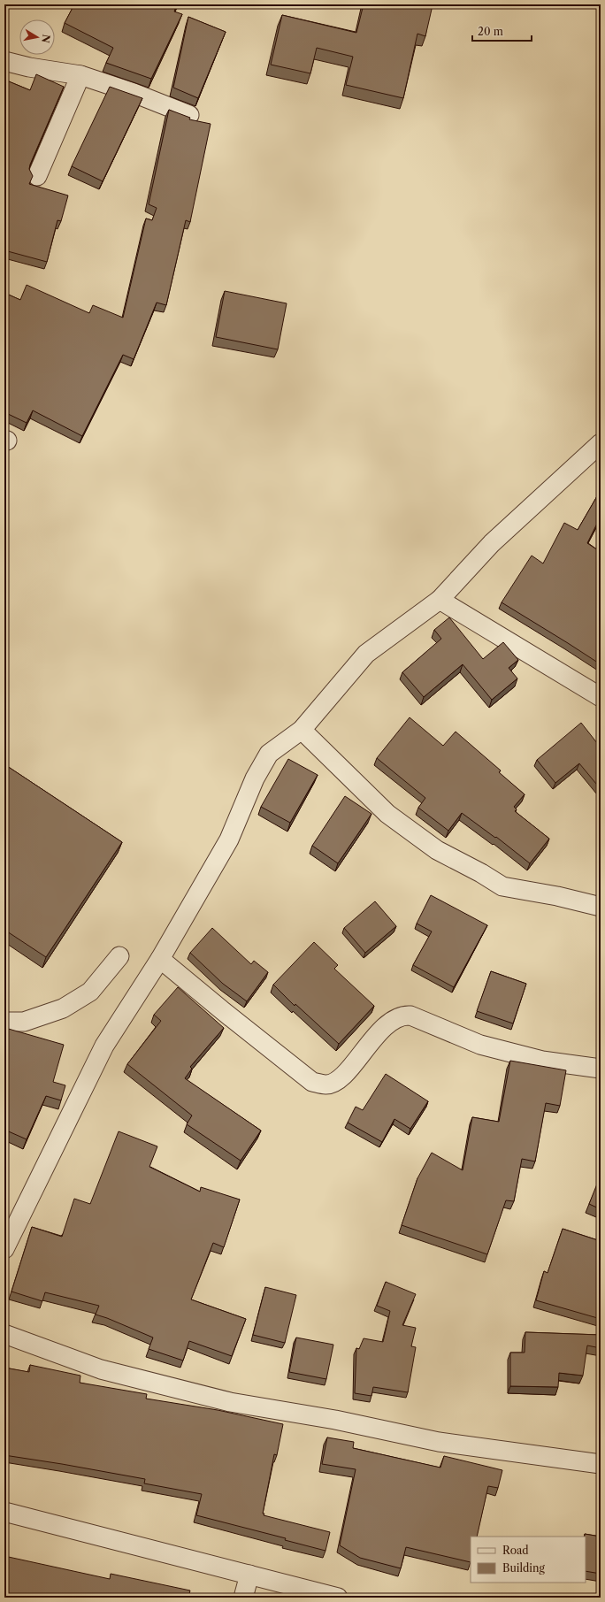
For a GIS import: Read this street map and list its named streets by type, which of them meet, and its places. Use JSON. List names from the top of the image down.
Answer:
{
  "legend": ["Road", "Building"],
  "scale_bar": "20 m",
  "north": "right"
}
